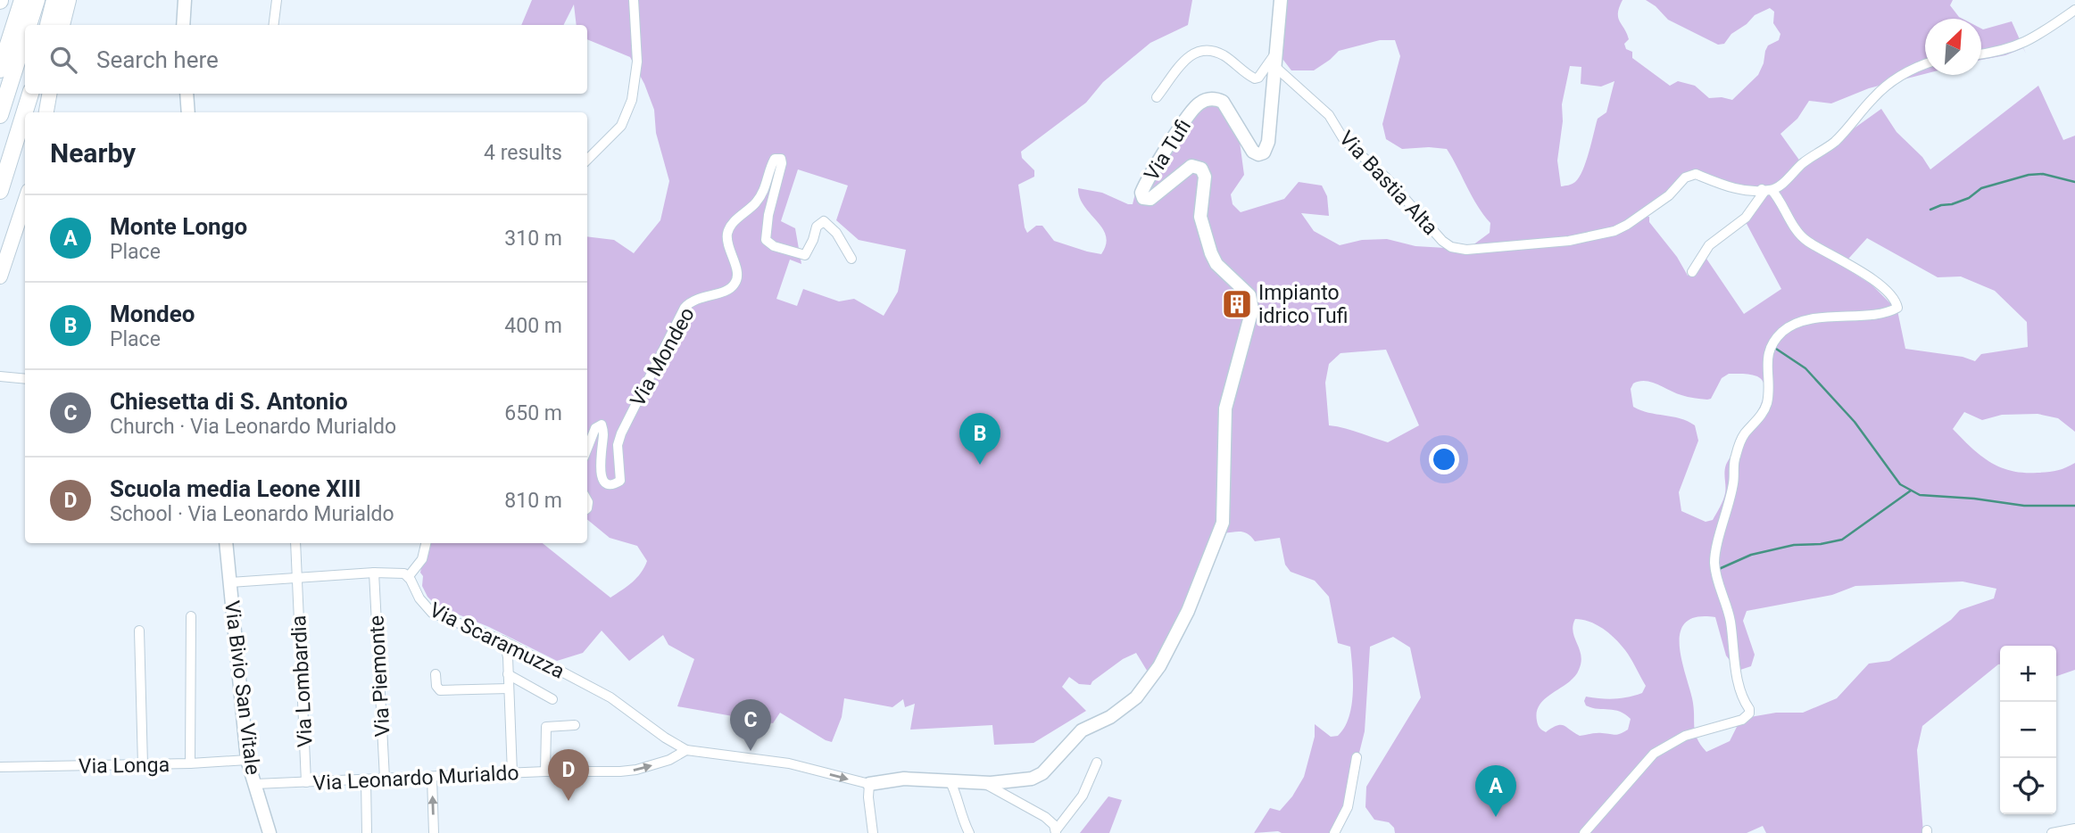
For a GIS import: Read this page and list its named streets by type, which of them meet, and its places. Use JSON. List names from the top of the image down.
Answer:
{
  "streets": {
    "street": [
      "Via Tufi",
      "Via Bastia Alta",
      "Via Mondeo",
      "Via Scaramuzza",
      "Via Piemonte",
      "Via Lombardia",
      "Via Bivio San Vitale",
      "Via Longa",
      "Via Leonardo Murialdo"
    ]
  },
  "crossings": [
    ["Via Tufi", "Via Bastia Alta"],
    ["Via Scaramuzza", "Via Leonardo Murialdo"],
    ["Via Piemonte", "Via Leonardo Murialdo"],
    ["Via Lombardia", "Via Leonardo Murialdo"],
    ["Via Bivio San Vitale", "Via Longa"],
    ["Via Bivio San Vitale", "Via Leonardo Murialdo"]
  ],
  "places": {
    "building": ["Impianto idrico Tufi"]
  },
  "north": "top right",
  "page": {
    "search": "Search here",
    "heading": ["Nearby", "4 results"],
    "list": [
      {
        "mark": "A",
        "name": "Monte Longo",
        "note": "Place",
        "value": "310 m"
      },
      {
        "mark": "B",
        "name": "Mondeo",
        "note": "Place",
        "value": "400 m"
      },
      {
        "mark": "C",
        "name": "Chiesetta di S. Antonio",
        "note": "Church · Via Leonardo Murialdo",
        "value": "650 m"
      },
      {
        "mark": "D",
        "name": "Scuola media Leone XIII",
        "note": "School · Via Leonardo Murialdo",
        "value": "810 m"
      }
    ],
    "pins": [
      "B",
      "C",
      "D",
      "A"
    ],
    "map_buttons": ["+", "−"]
  }
}
